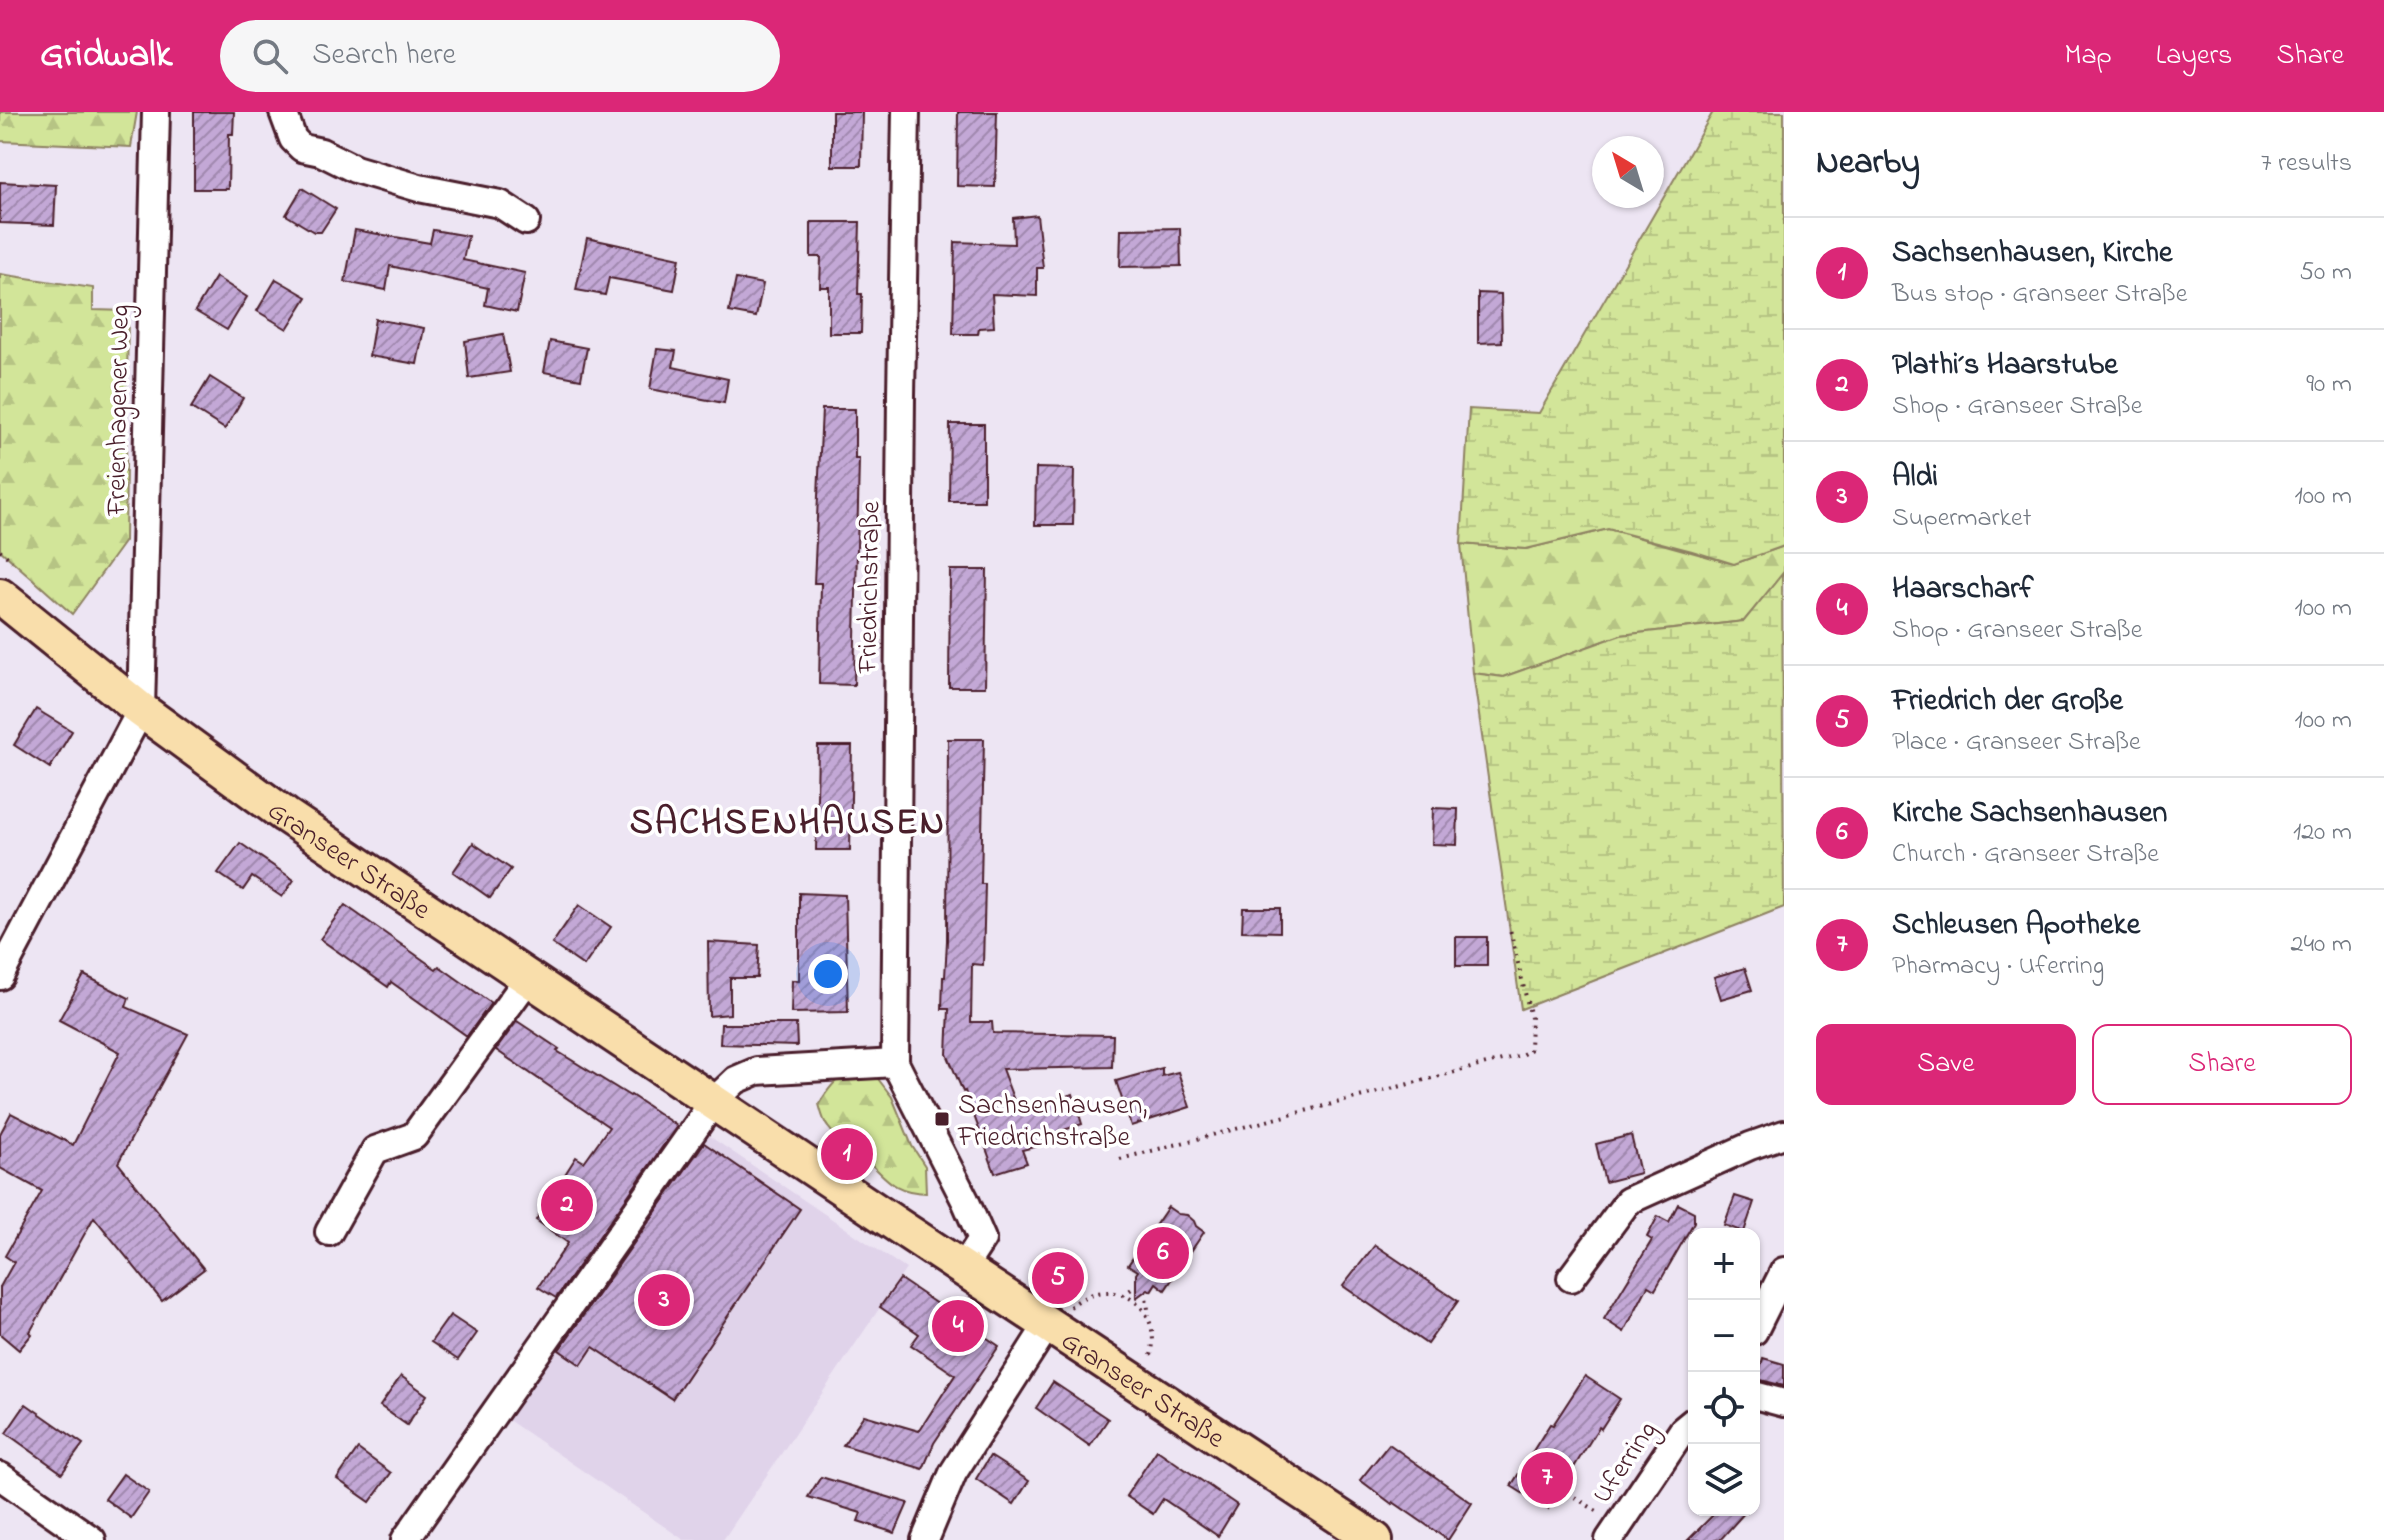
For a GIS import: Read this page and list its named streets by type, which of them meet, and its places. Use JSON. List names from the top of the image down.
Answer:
{
  "streets": {
    "main road": ["Granseer Straße"],
    "street": ["Freienhagener Weg", "Friedrichstraße", "Uferring"]
  },
  "crossings": [
    ["Freienhagener Weg", "Granseer Straße"],
    ["Friedrichstraße", "Granseer Straße"]
  ],
  "districts": ["SACHSENHAUSEN"],
  "places": {
    "transit": ["Sachsenhausen, Friedrichstraße"]
  },
  "north": "top left",
  "page": {
    "header": "Gridwalk",
    "search": "Search here",
    "nav": ["Map", "Layers", "Share"],
    "heading": ["Nearby", "7 results"],
    "list": [
      {
        "mark": "1",
        "name": "Sachsenhausen, Kirche",
        "note": "Bus stop · Granseer Straße",
        "value": "50 m"
      },
      {
        "mark": "2",
        "name": "Plathi´s Haarstube",
        "note": "Shop · Granseer Straße",
        "value": "90 m"
      },
      {
        "mark": "3",
        "name": "Aldi",
        "note": "Supermarket",
        "value": "100 m"
      },
      {
        "mark": "4",
        "name": "Haarscharf",
        "note": "Shop · Granseer Straße",
        "value": "100 m"
      },
      {
        "mark": "5",
        "name": "Friedrich der Große",
        "note": "Place · Granseer Straße",
        "value": "100 m"
      },
      {
        "mark": "6",
        "name": "Kirche Sachsenhausen",
        "note": "Church · Granseer Straße",
        "value": "120 m"
      },
      {
        "mark": "7",
        "name": "Schleusen Apotheke",
        "note": "Pharmacy · Uferring",
        "value": "240 m"
      }
    ],
    "buttons": ["Save", "Share"],
    "pins": [
      "1",
      "2",
      "6",
      "5",
      "3",
      "4",
      "7"
    ],
    "map_buttons": ["+", "−"]
  }
}
